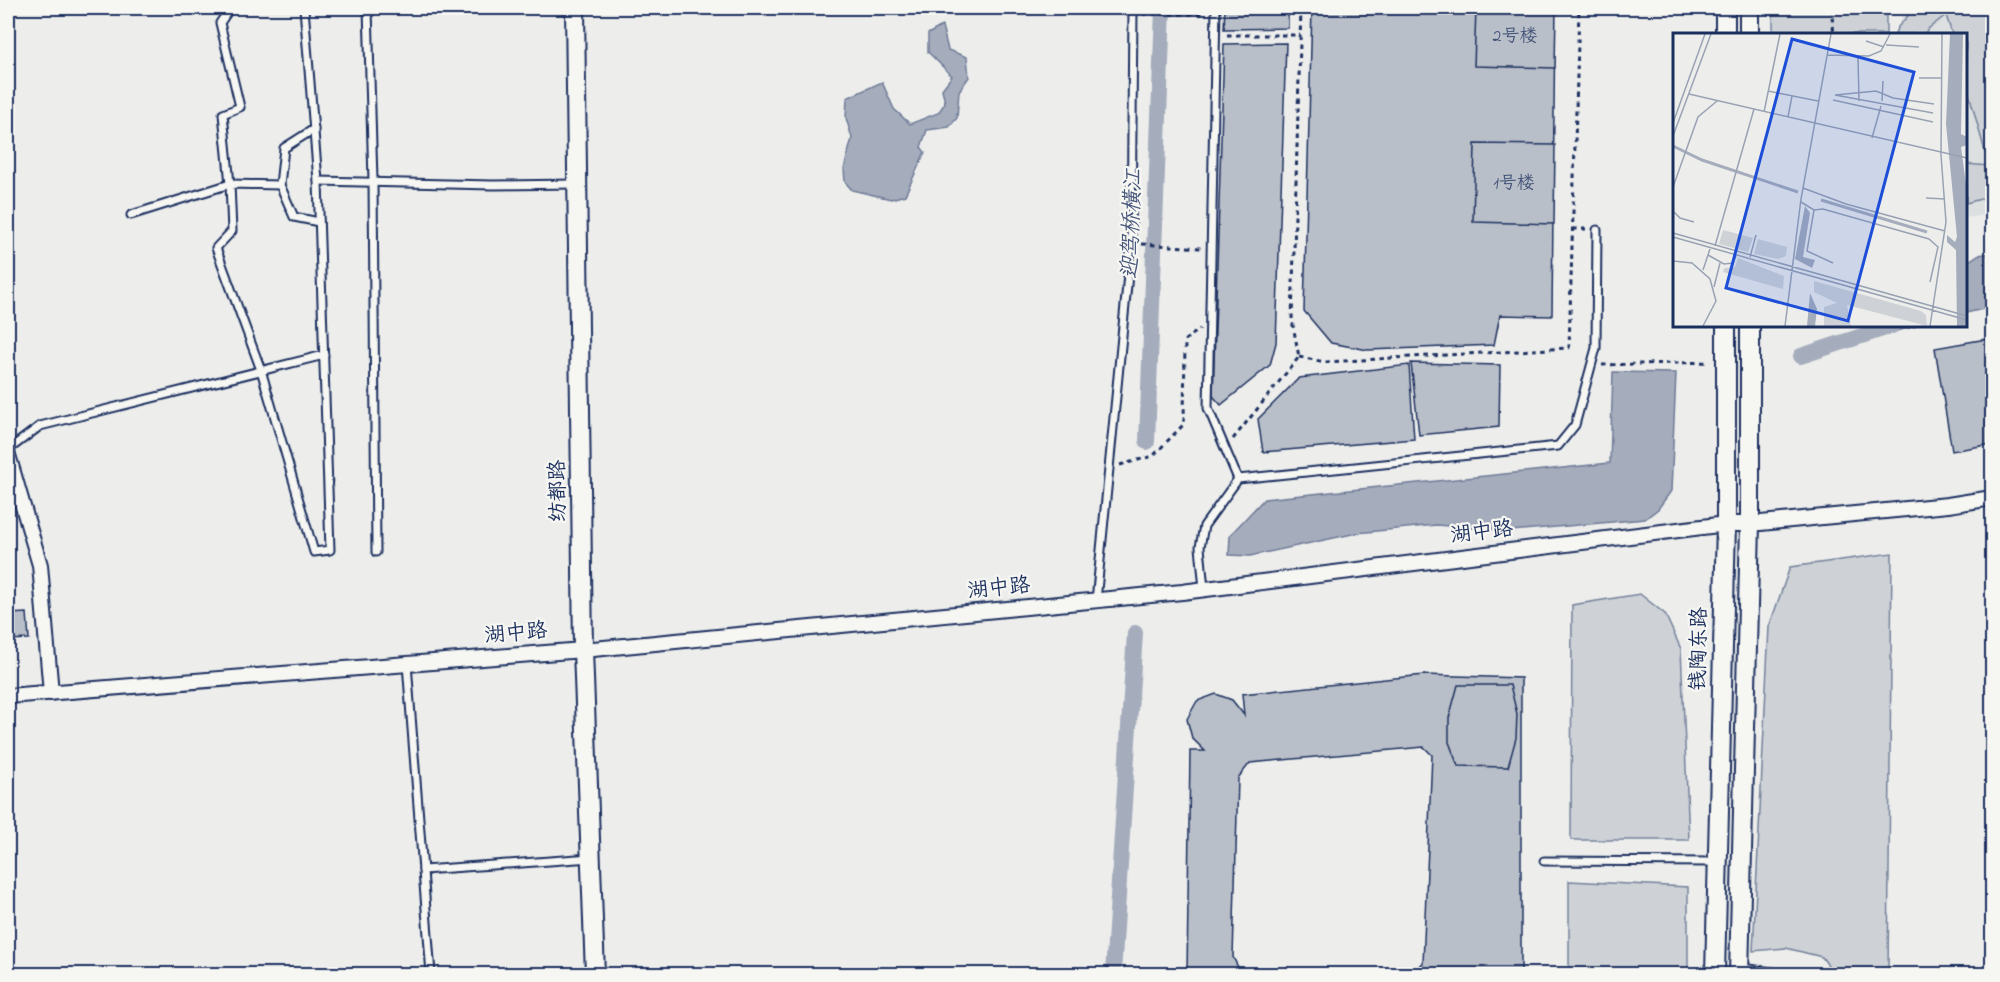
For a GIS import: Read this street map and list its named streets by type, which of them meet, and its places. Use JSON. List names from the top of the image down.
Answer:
{
  "streets": {
    "street": ["纺都路", "湖中路", "钱陶东路"]
  },
  "crossings": [
    ["纺都路", "湖中路"],
    ["湖中路", "钱陶东路"]
  ],
  "water": ["迎驾桥横江"],
  "house_numbers": ["2号楼", "1号楼"]
}
